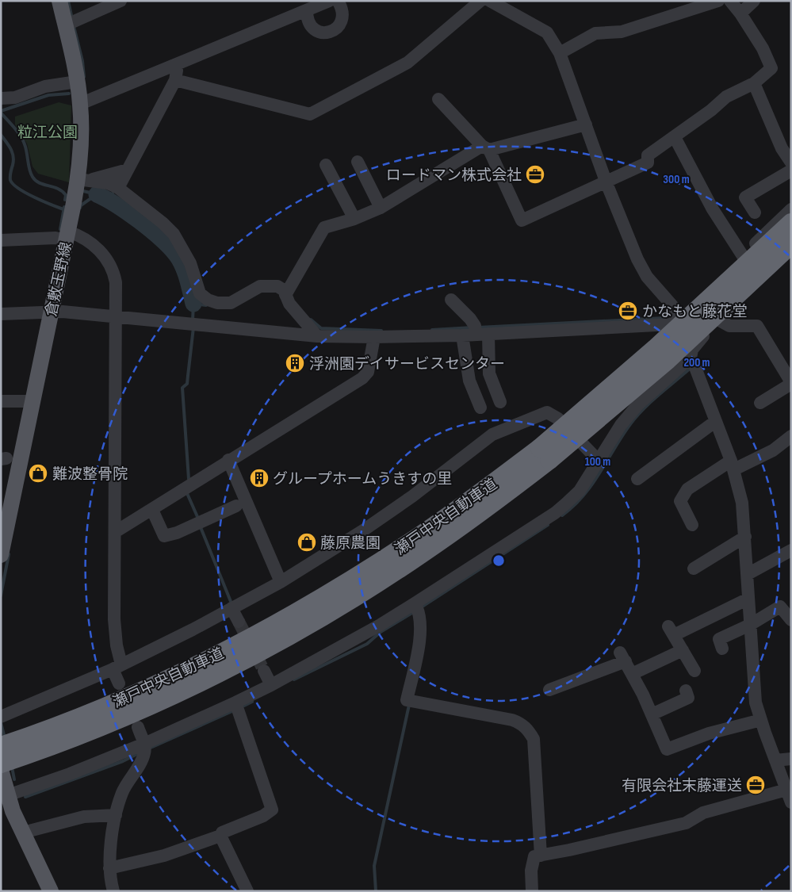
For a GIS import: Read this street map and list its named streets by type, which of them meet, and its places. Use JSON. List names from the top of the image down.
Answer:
{
  "streets": {
    "highway": ["瀬戸中央自動車道"],
    "main road": ["倉敷玉野線"]
  },
  "parks": ["粒江公園"],
  "places": {
    "office": ["ロードマン株式会社", "かなもと藤花堂", "有限会社末藤運送"],
    "building": ["浮洲園デイサービスセンター", "グループホームうきすの里"],
    "shop": ["難波整骨院", "藤原農園"]
  },
  "rings": ["300 m", "200 m", "100 m"]
}
